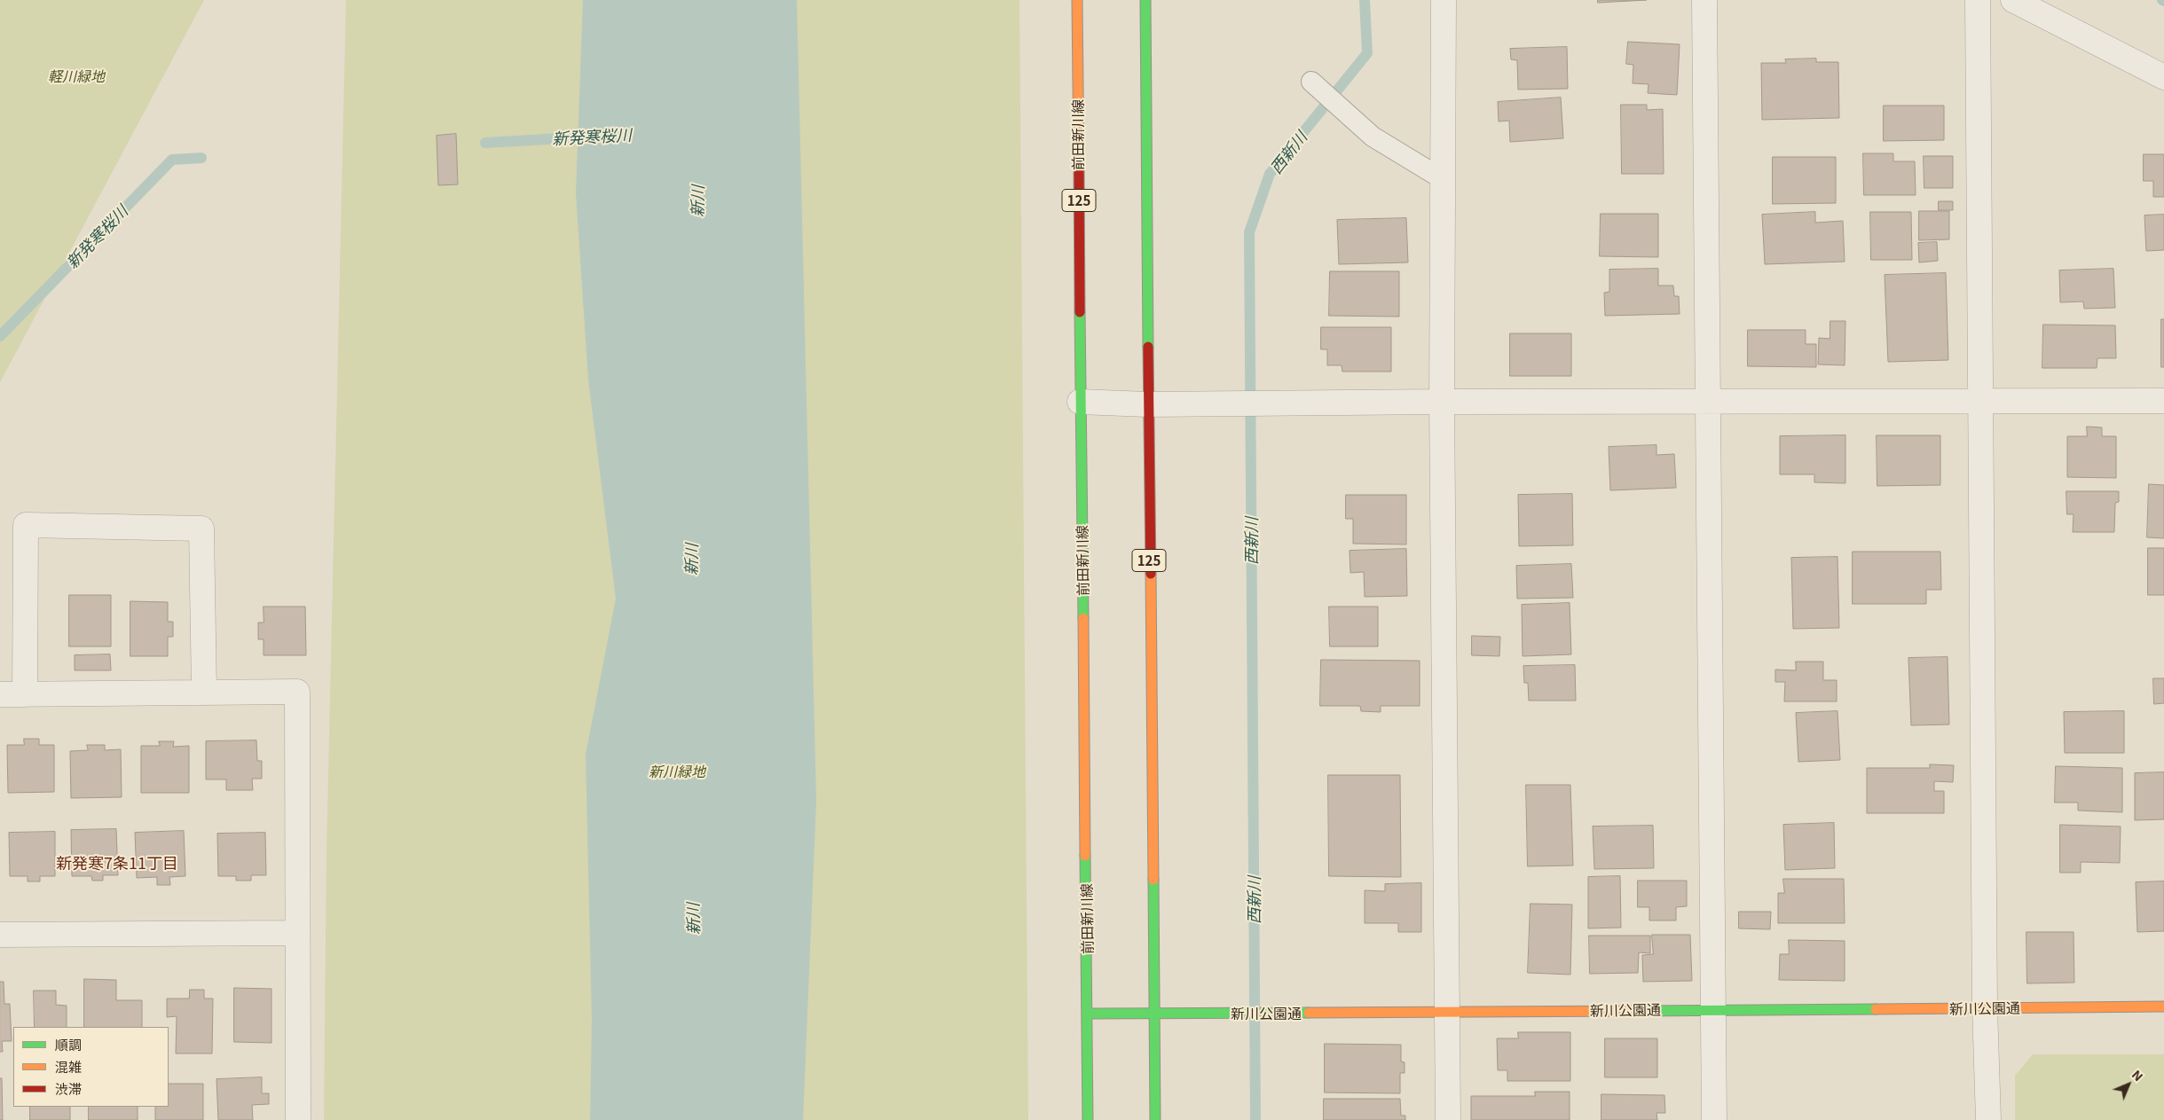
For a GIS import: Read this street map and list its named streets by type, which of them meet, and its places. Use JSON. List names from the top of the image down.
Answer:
{
  "streets": {
    "main road": ["前田新川線", "125", "新川公園通"]
  },
  "crossings": [
    ["前田新川線", "新川公園通"],
    ["125", "新川公園通"]
  ],
  "districts": ["新発寒7条11丁目"],
  "water": ["新発寒桜川", "西新川", "新川"],
  "parks": ["軽川緑地", "新川緑地"],
  "legend": ["順調", "混雑", "渋滞"],
  "north": "top right"
}
